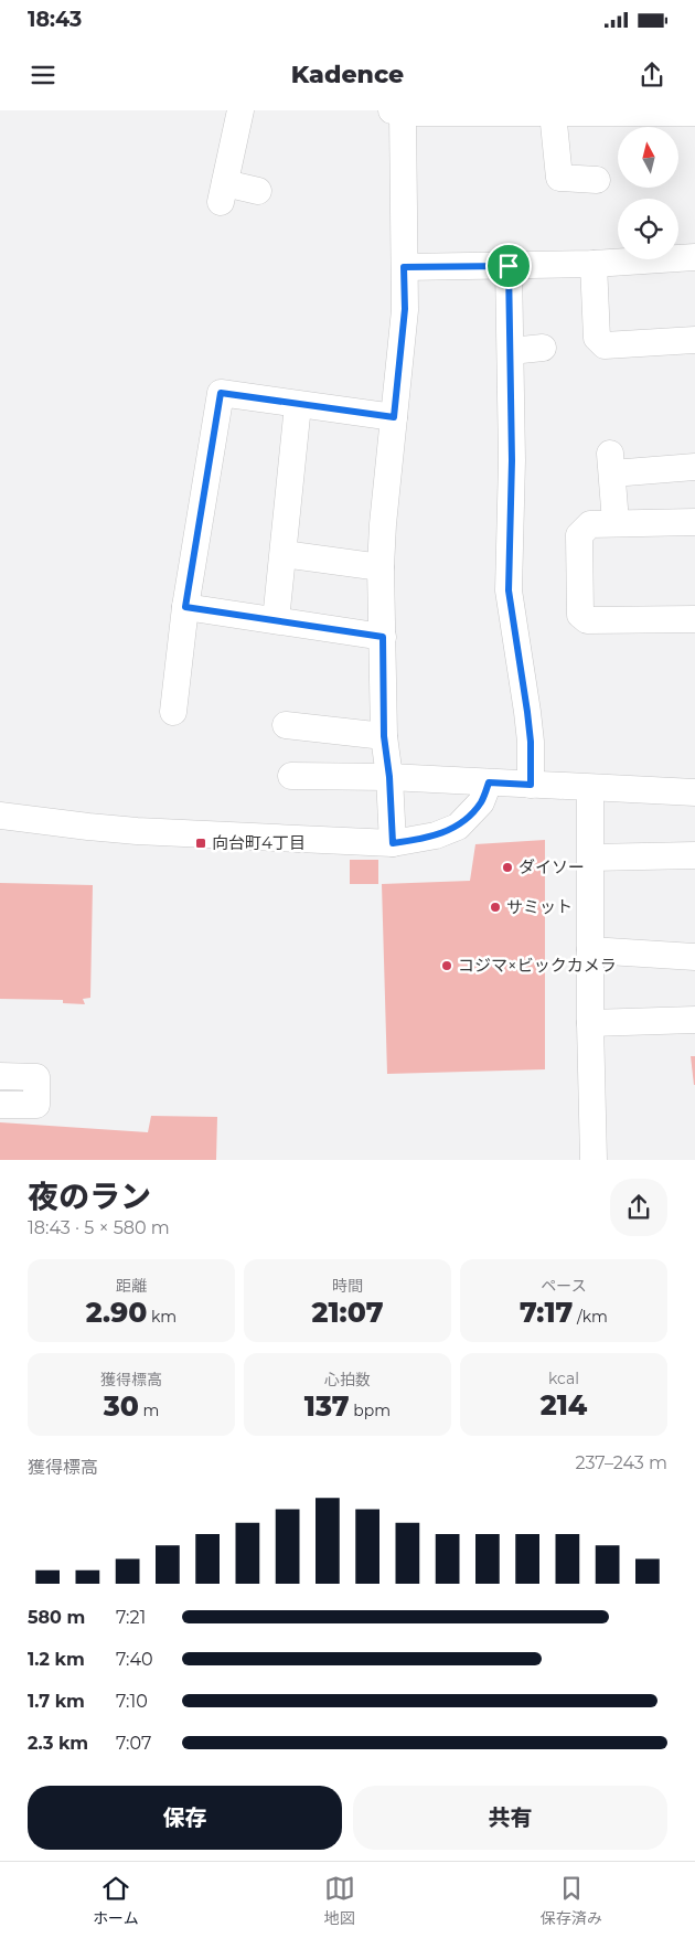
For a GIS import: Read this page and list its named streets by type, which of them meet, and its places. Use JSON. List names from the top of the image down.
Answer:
{
  "places": {
    "transit": ["向台町4丁目"],
    "other": ["ダイソー", "サミット", "コジマ×ビックカメラ"]
  },
  "north": "top",
  "page": {
    "status": "18:43",
    "header": "Kadence",
    "heading": ["夜のラン", "18:43 · 5 × 580 m"],
    "stats": [
      ["距離", "2.90 km"],
      ["時間", "21:07"],
      ["ペース", "7:17 /km"],
      ["獲得標高", "30 m"],
      ["心拍数", "137 bpm"],
      ["kcal", "214"]
    ],
    "chart": ["獲得標高", "237–243 m"],
    "list": [
      {
        "name": "580 m",
        "note": "7:21"
      },
      {
        "name": "1.2 km",
        "note": "7:40"
      },
      {
        "name": "1.7 km",
        "note": "7:10"
      },
      {
        "name": "2.3 km",
        "note": "7:07"
      }
    ],
    "buttons": ["保存", "共有"],
    "tabs": ["ホーム", "地図", "保存済み"]
  }
}
